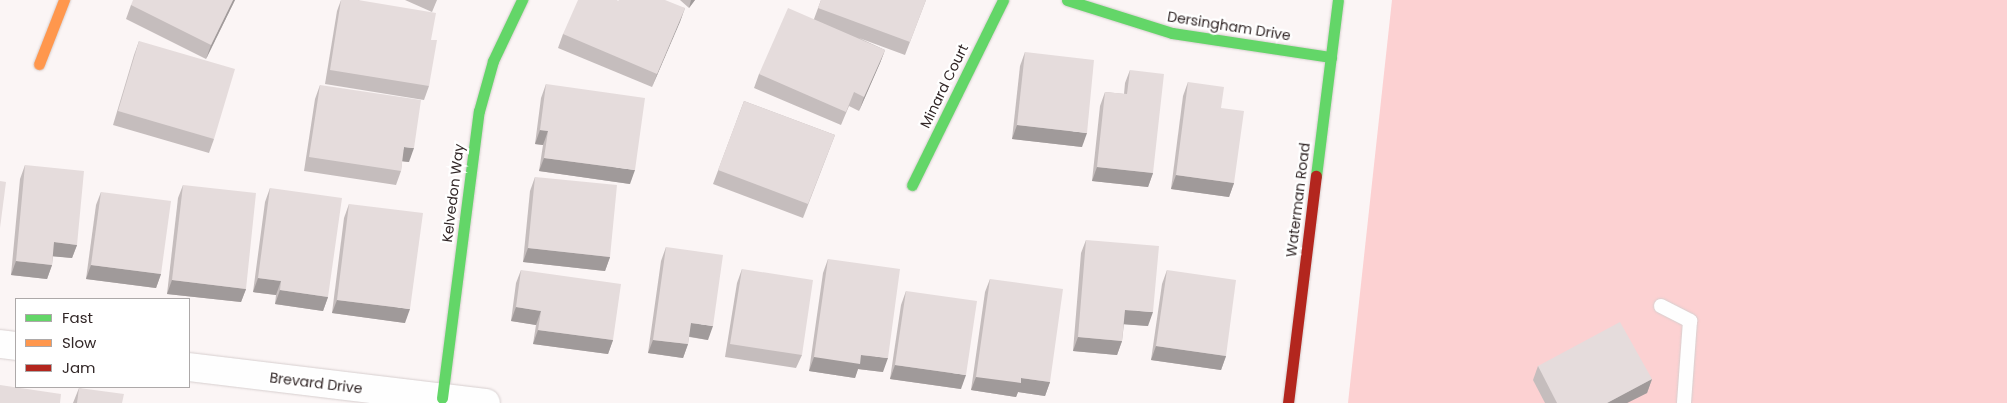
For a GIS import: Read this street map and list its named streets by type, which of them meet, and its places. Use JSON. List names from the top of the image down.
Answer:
{
  "streets": {
    "street": [
      "Dersingham Drive",
      "Minard Court",
      "Kelvedon Way",
      "Waterman Road",
      "Brevard Drive"
    ]
  },
  "crossings": [
    ["Dersingham Drive", "Waterman Road"],
    ["Kelvedon Way", "Brevard Drive"]
  ],
  "legend": ["Fast", "Slow", "Jam"]
}
